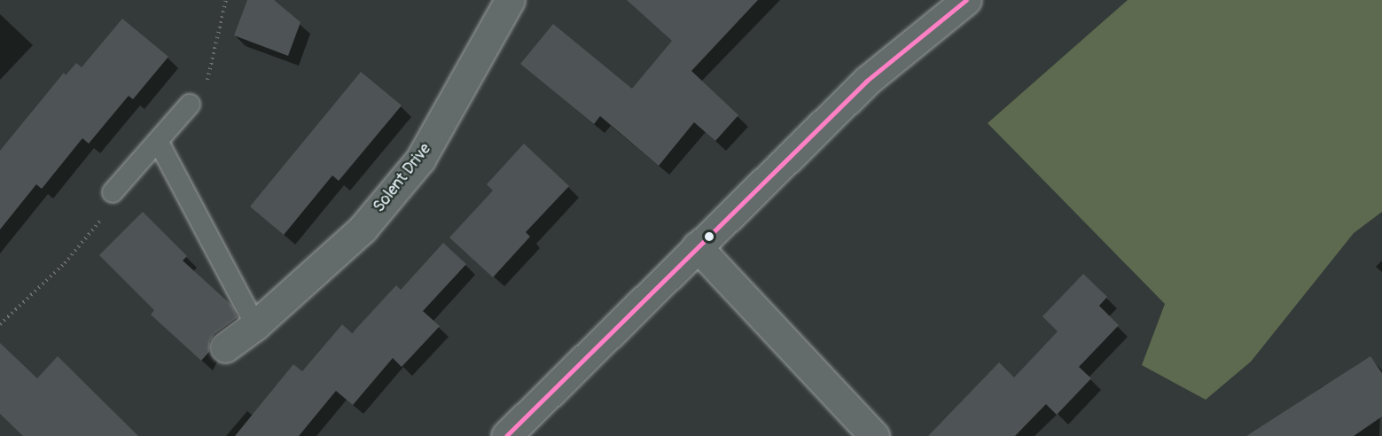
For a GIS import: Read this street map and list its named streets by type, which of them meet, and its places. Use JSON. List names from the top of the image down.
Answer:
{
  "streets": {
    "street": ["Solent Drive"]
  }
}
